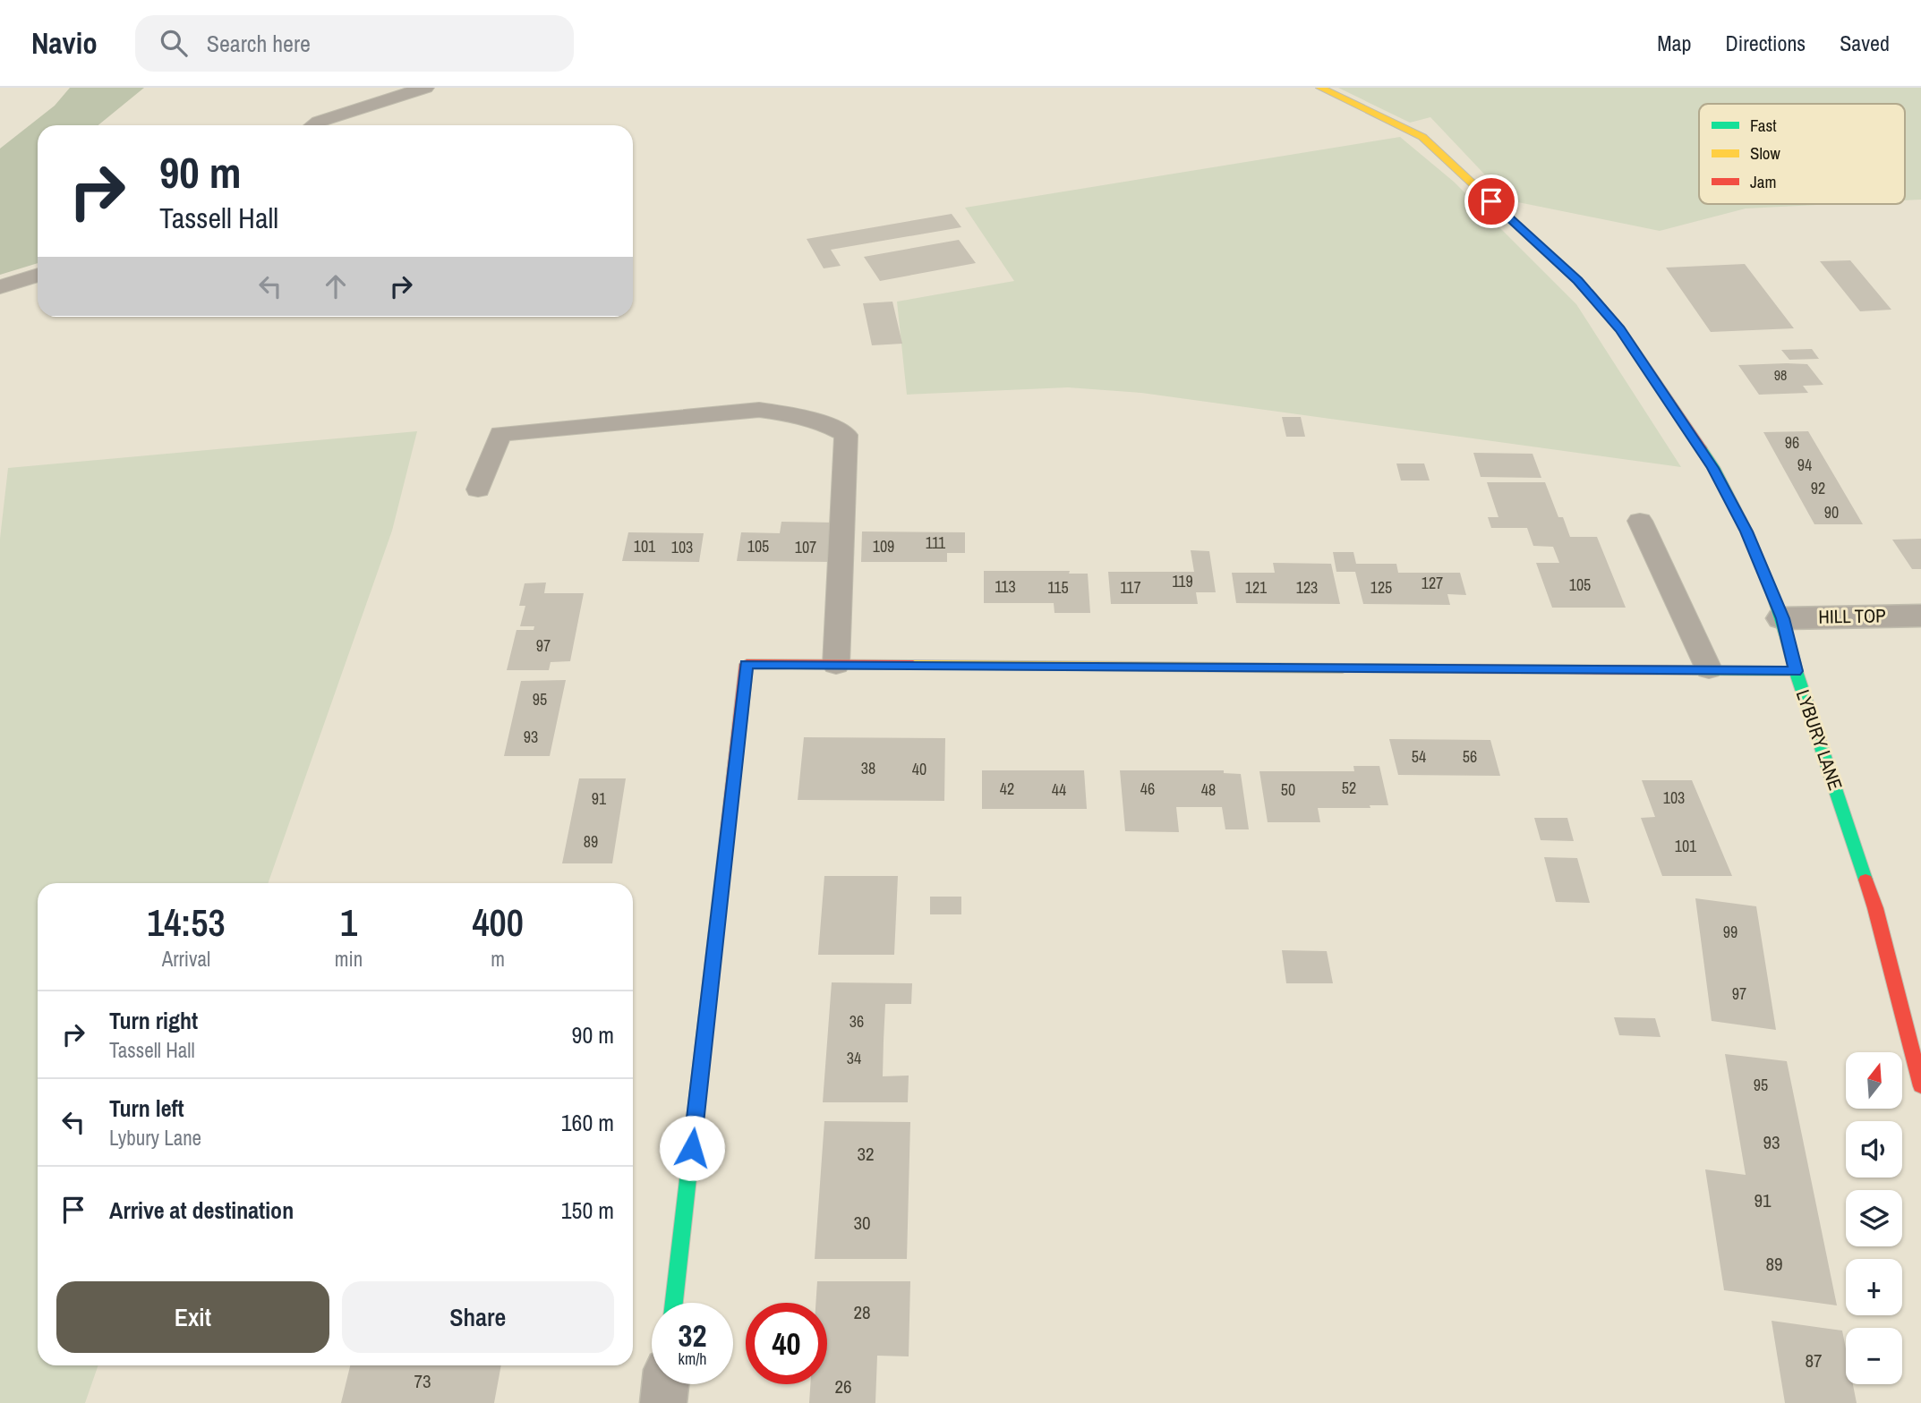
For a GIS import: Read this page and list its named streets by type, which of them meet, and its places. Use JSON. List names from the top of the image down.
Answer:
{
  "streets": {
    "street": ["HILL TOP", "LYBURY LANE"]
  },
  "crossings": [
    ["HILL TOP", "LYBURY LANE"]
  ],
  "house_numbers": [
    "98",
    "96",
    "94",
    "92",
    "90",
    "111",
    "101",
    "105",
    "109",
    "103",
    "107",
    "119",
    "127",
    "105",
    "113",
    "115",
    "117",
    "121",
    "123",
    "125",
    "97",
    "95",
    "93",
    "54",
    "56",
    "38",
    "40",
    "52",
    "42",
    "46",
    "44",
    "48",
    "50",
    "103",
    "91",
    "89",
    "101",
    "99",
    "97",
    "36",
    "34",
    "95",
    "93",
    "32",
    "91",
    "30",
    "89",
    "28",
    "87",
    "73",
    "26"
  ],
  "legend": ["Fast", "Slow", "Jam"],
  "north": "top",
  "page": {
    "header": "Navio",
    "search": "Search here",
    "nav": ["Map", "Directions", "Saved"],
    "turn": ["90 m", "Tassell Hall"],
    "eta": [
      "14:53",
      "Arrival",
      "1",
      "min",
      "400",
      "m"
    ],
    "list": [
      {
        "name": "Turn right",
        "note": "Tassell Hall",
        "value": "90 m"
      },
      {
        "name": "Turn left",
        "note": "Lybury Lane",
        "value": "160 m"
      },
      {
        "name": "Arrive at destination",
        "value": "150 m"
      }
    ],
    "map_buttons": ["+", "−"],
    "buttons": ["Exit", "Share"],
    "speed": "32 km/h",
    "limit": "40"
  }
}
